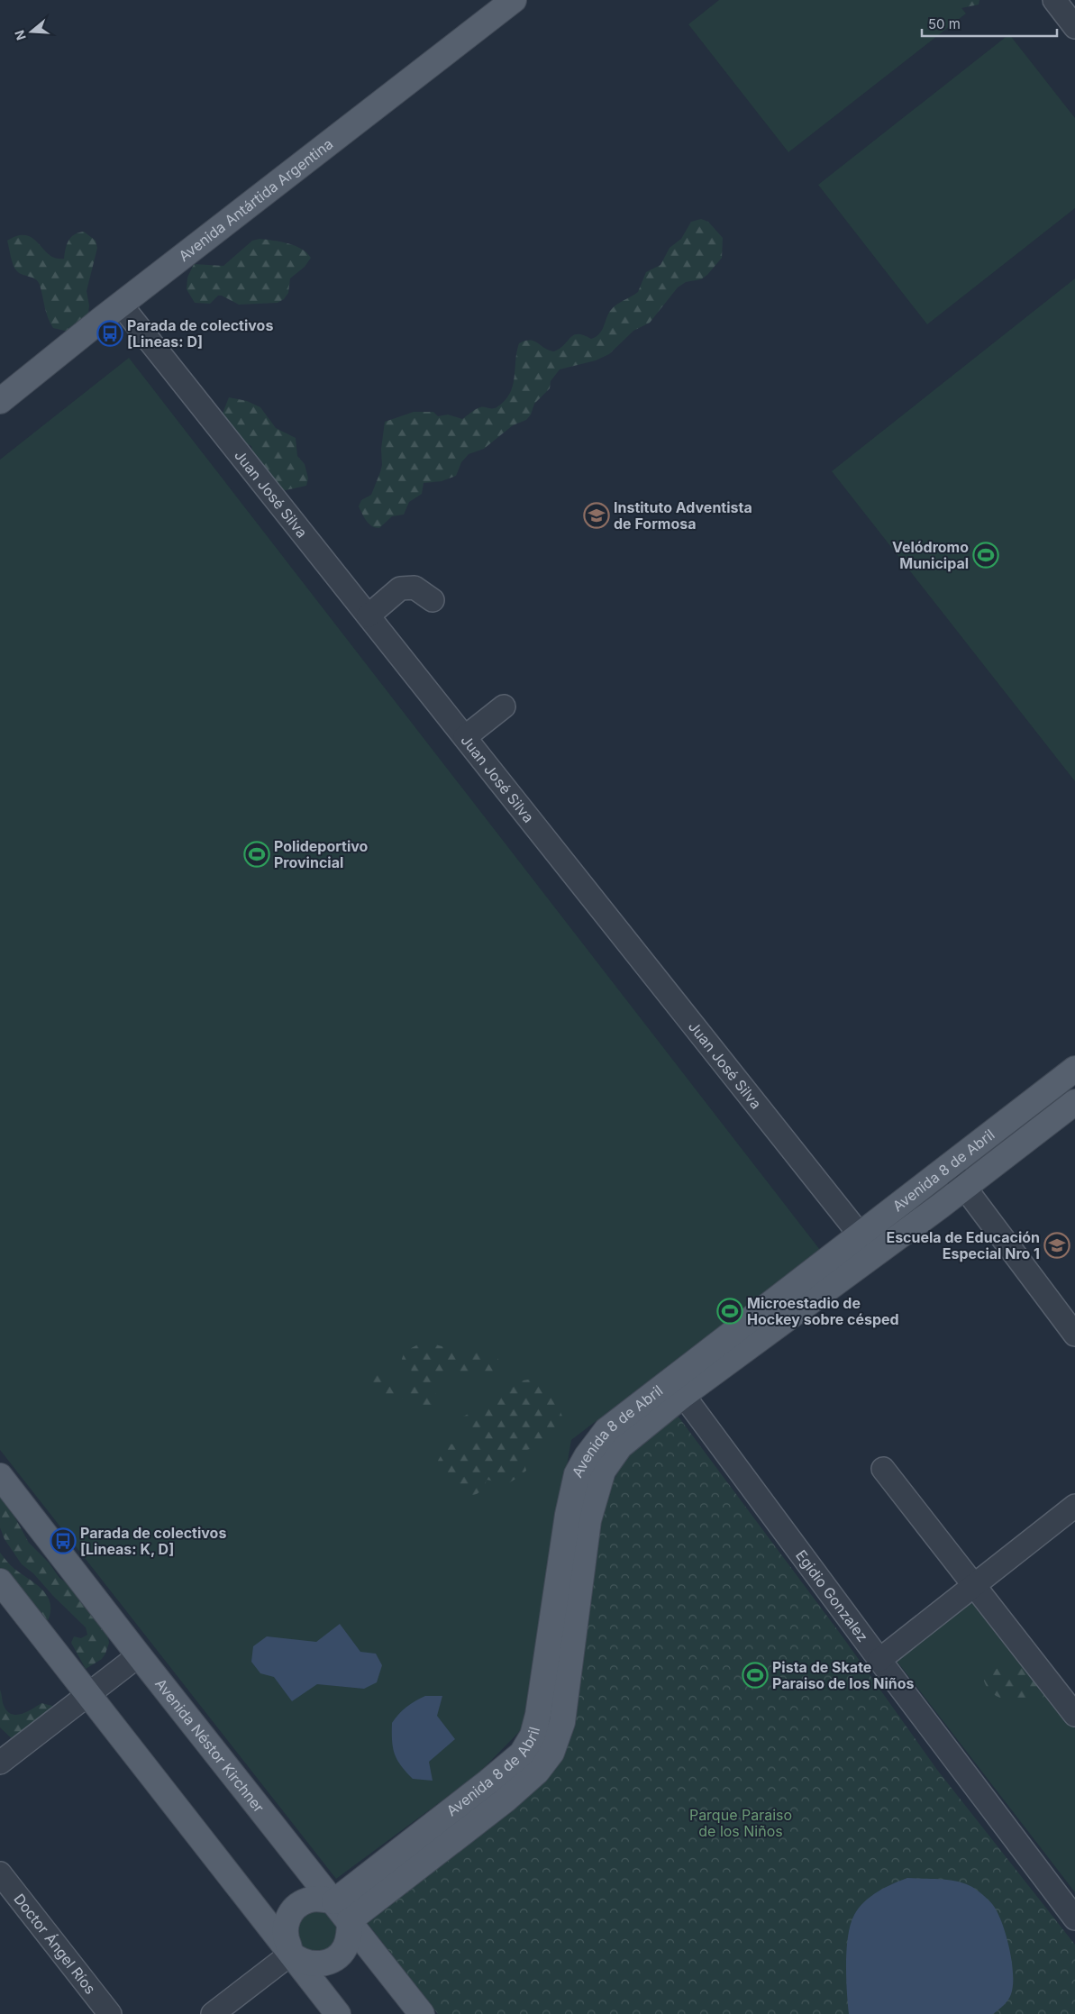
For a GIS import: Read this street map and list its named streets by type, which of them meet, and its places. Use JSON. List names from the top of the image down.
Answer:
{
  "streets": {
    "main road": ["Avenida Antártida Argentina", "Avenida 8 de Abril", "Avenida Néstor Kirchner"],
    "street": ["Juan José Silva", "Egidio Gonzalez", "Doctor Ángel Ríos"]
  },
  "crossings": [
    ["Avenida Antártida Argentina", "Juan José Silva"],
    ["Juan José Silva", "Avenida 8 de Abril"],
    ["Avenida 8 de Abril", "Egidio Gonzalez"],
    ["Avenida 8 de Abril", "Avenida Néstor Kirchner"]
  ],
  "parks": ["Parque Paraiso de los Niños"],
  "places": {
    "bus stop": ["Parada de colectivos [Lineas: D]", "Parada de colectivos [Lineas: K, D]"],
    "school or university": ["Instituto Adventista de Formosa", "Escuela de Educación Especial Nro 1"],
    "sports": [
      "Velódromo Municipal",
      "Polideportivo Provincial",
      "Microestadio de Hockey sobre césped",
      "Pista de Skate Paraiso de los Niños"
    ]
  },
  "scale_bar": "50 m",
  "north": "left"
}
